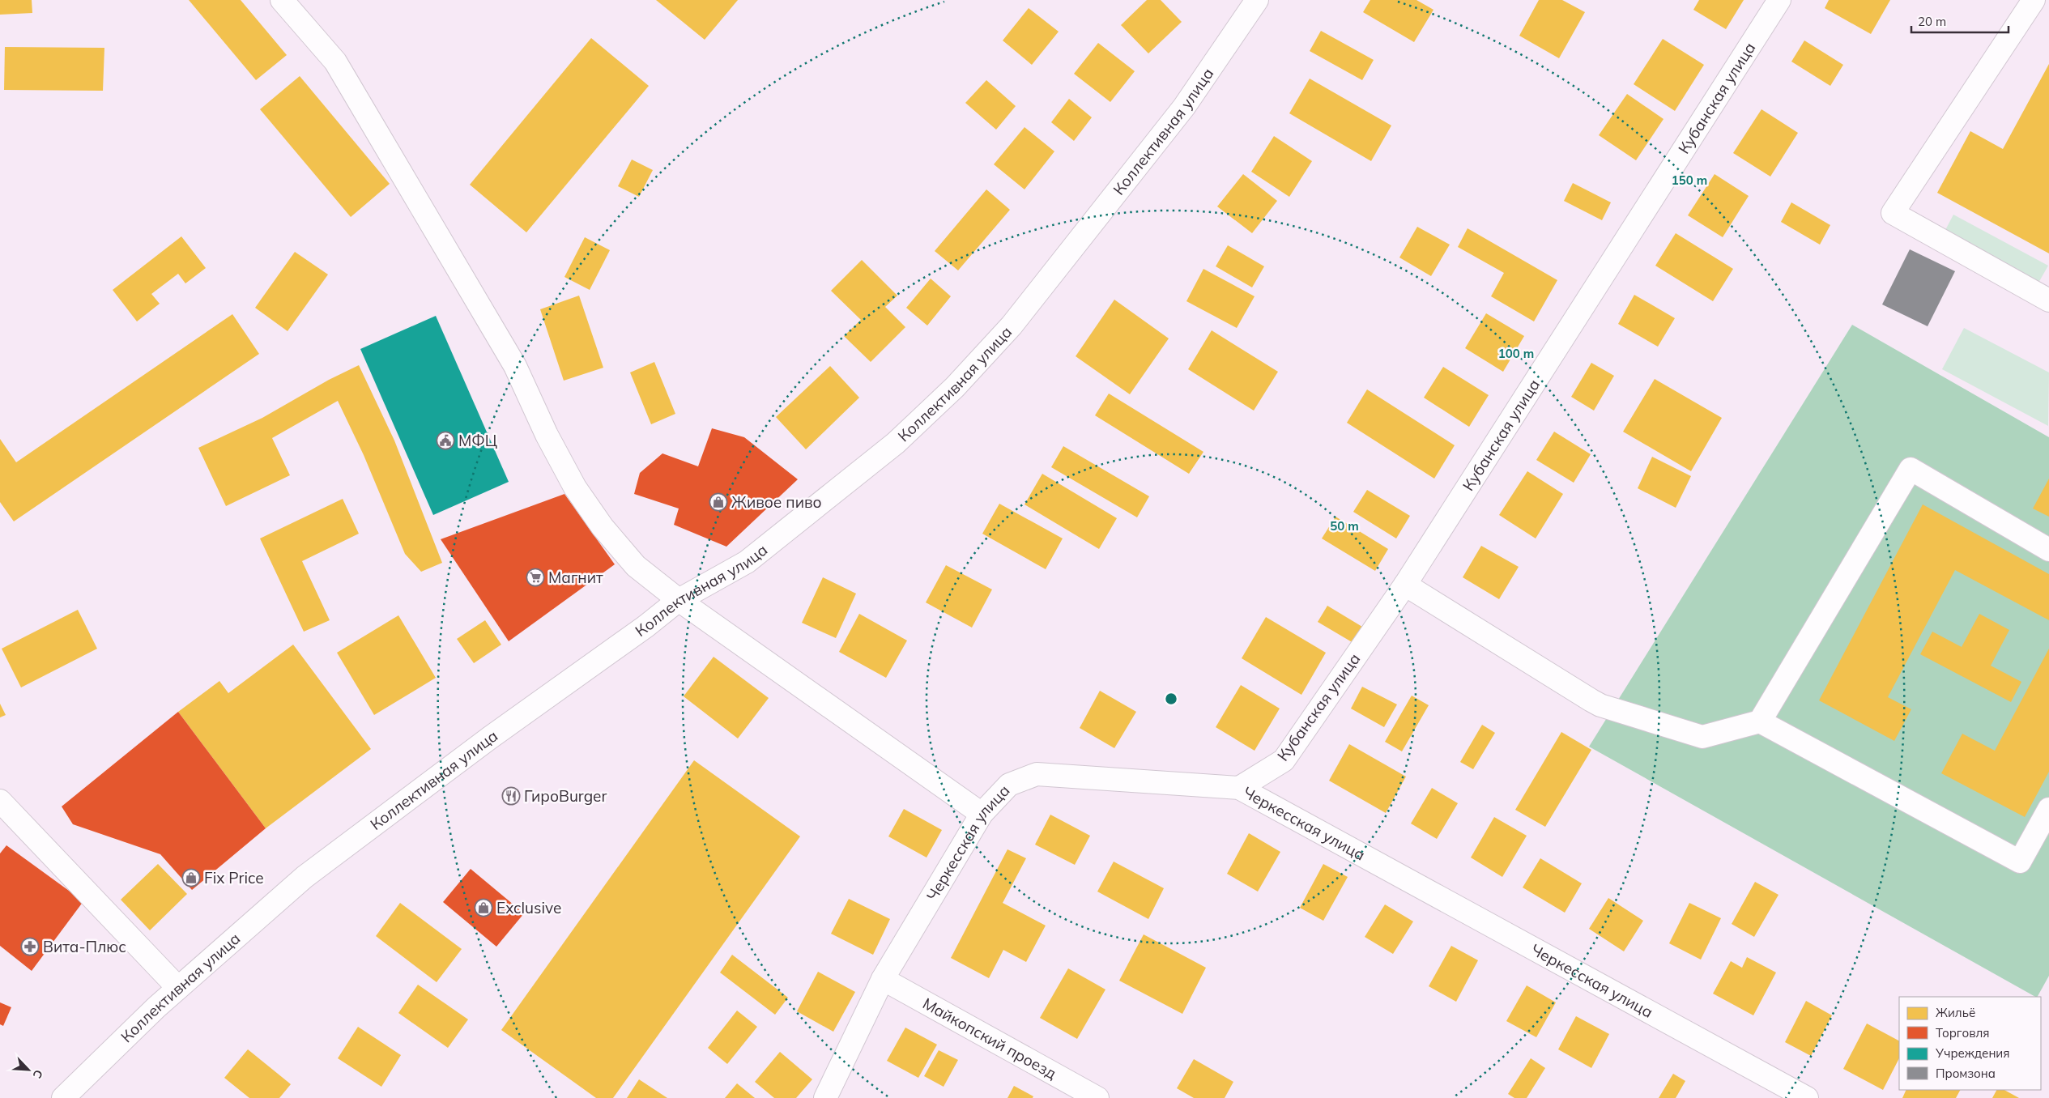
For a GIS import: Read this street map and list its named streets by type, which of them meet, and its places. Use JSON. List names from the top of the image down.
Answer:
{
  "streets": {
    "street": [
      "Кубанская улица",
      "Коллективная улица",
      "Черкесская улица",
      "Майкопский проезд"
    ]
  },
  "crossings": [
    ["Кубанская улица", "Черкесская улица"],
    ["Черкесская улица", "Майкопский проезд"]
  ],
  "places": {
    "public building": ["МФЦ"],
    "shop": ["Живое пиво", "Fix Price", "Exclusive"],
    "supermarket": ["Магнит"],
    "restaurant": ["ГироBurger"],
    "pharmacy": ["Вита-Плюс"]
  },
  "legend": [
    "Жильё",
    "Торговля",
    "Учреждения",
    "Промзона"
  ],
  "scale_bar": "20 m",
  "north": "bottom right",
  "rings": ["150 m", "100 m", "50 m"]
}
